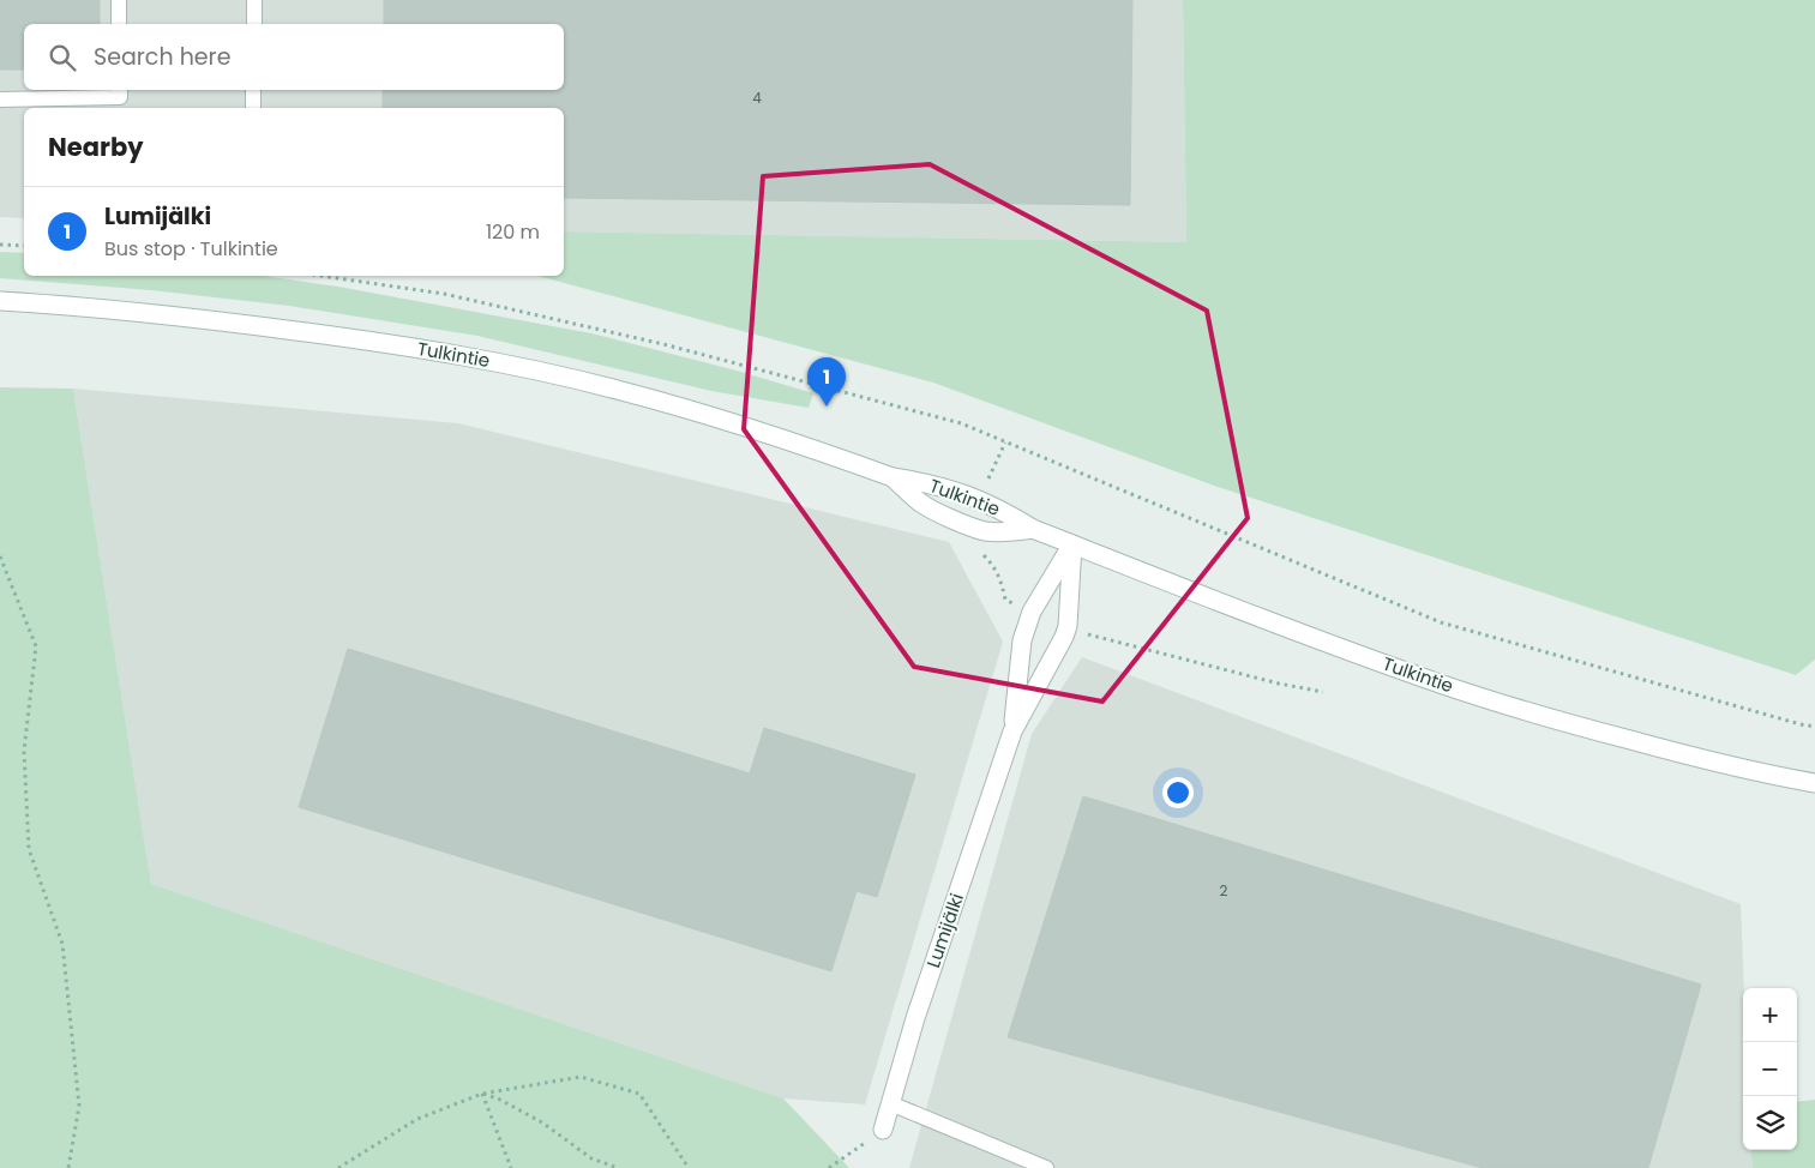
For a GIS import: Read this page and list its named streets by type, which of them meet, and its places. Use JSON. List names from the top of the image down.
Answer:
{
  "streets": {
    "main road": ["Tulkintie", "Lumijälki"]
  },
  "crossings": [
    ["Tulkintie", "Lumijälki"]
  ],
  "house_numbers": ["4", "2"],
  "page": {
    "search": "Search here",
    "heading": "Nearby",
    "list": [
      {
        "mark": "1",
        "name": "Lumijälki",
        "note": "Bus stop · Tulkintie",
        "value": "120 m"
      }
    ],
    "pins": "1",
    "map_buttons": ["+", "−"]
  }
}
